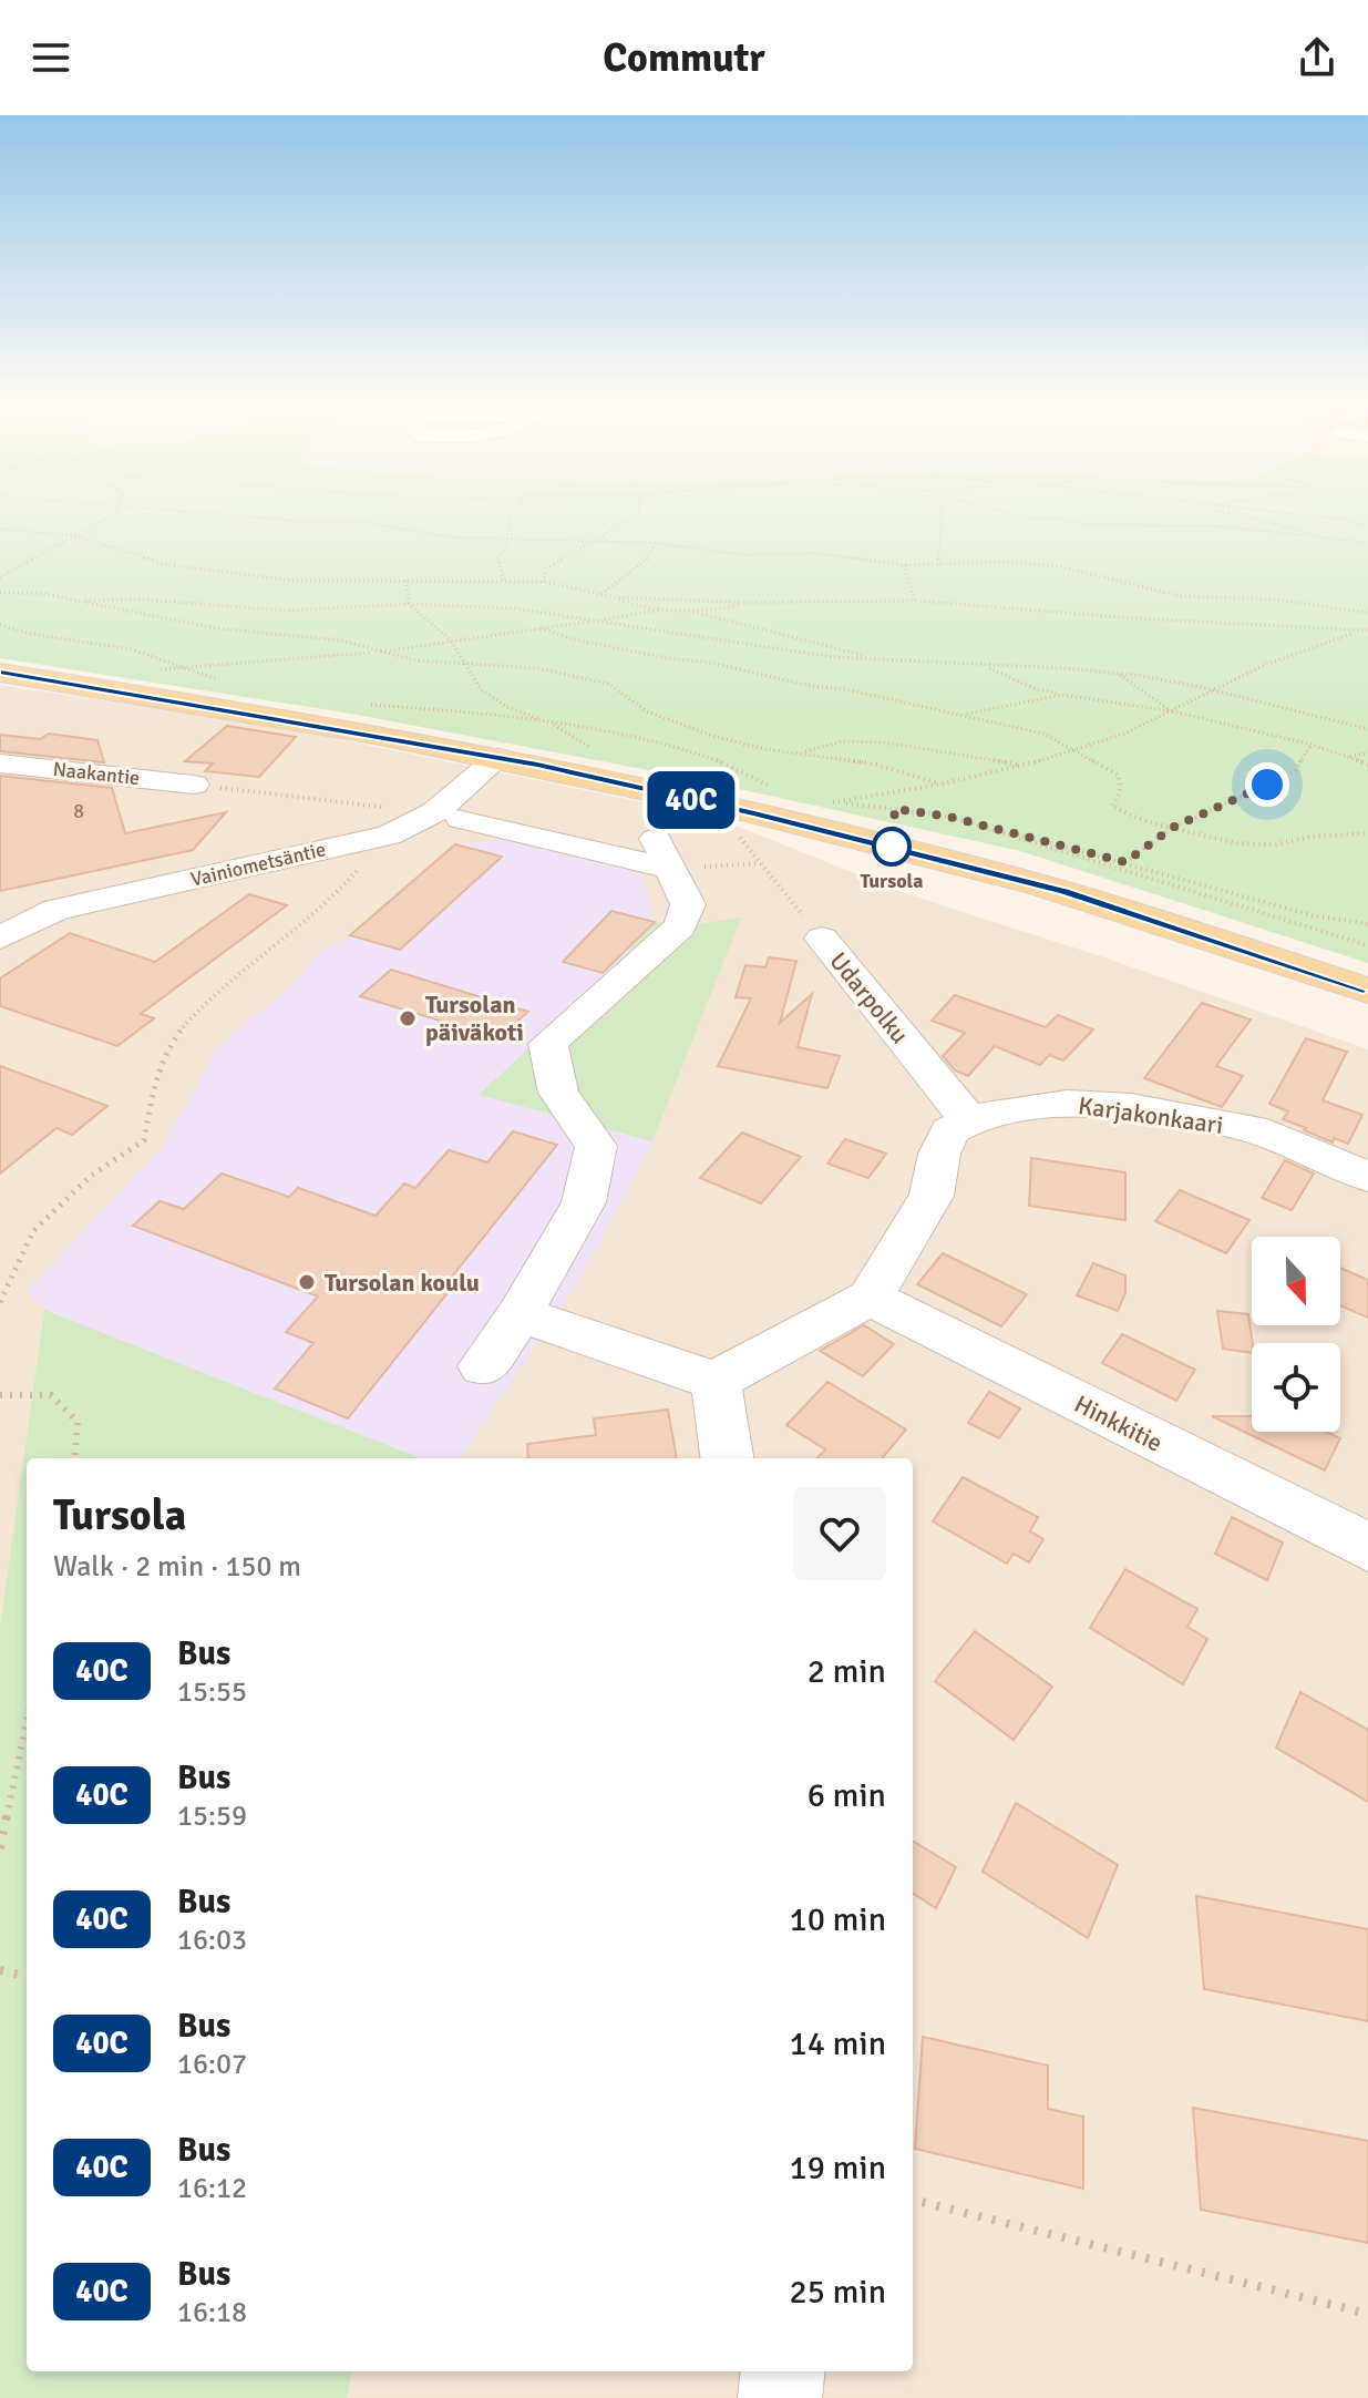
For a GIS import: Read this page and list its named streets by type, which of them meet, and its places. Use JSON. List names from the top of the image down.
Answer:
{
  "streets": {
    "street": [
      "Naakantie",
      "Vainiometsäntie",
      "Udarpolku",
      "Karjakonkaari",
      "Hinkkitie"
    ]
  },
  "crossings": [
    ["Udarpolku", "Karjakonkaari"]
  ],
  "places": ["Tursola", "Tursolan päiväkoti", "Tursolan koulu"],
  "lines": ["bus line 40C"],
  "house_numbers": ["8"],
  "north": "bottom",
  "page": {
    "header": "Commutr",
    "on_map": "40C",
    "heading": ["Tursola", "Walk · 2 min · 150 m"],
    "list": [
      {
        "mark": "40C",
        "name": "Bus",
        "note": "15:55",
        "value": "2 min"
      },
      {
        "mark": "40C",
        "name": "Bus",
        "note": "15:59",
        "value": "6 min"
      },
      {
        "mark": "40C",
        "name": "Bus",
        "note": "16:03",
        "value": "10 min"
      },
      {
        "mark": "40C",
        "name": "Bus",
        "note": "16:07",
        "value": "14 min"
      },
      {
        "mark": "40C",
        "name": "Bus",
        "note": "16:12",
        "value": "19 min"
      },
      {
        "mark": "40C",
        "name": "Bus",
        "note": "16:18",
        "value": "25 min"
      }
    ]
  }
}
